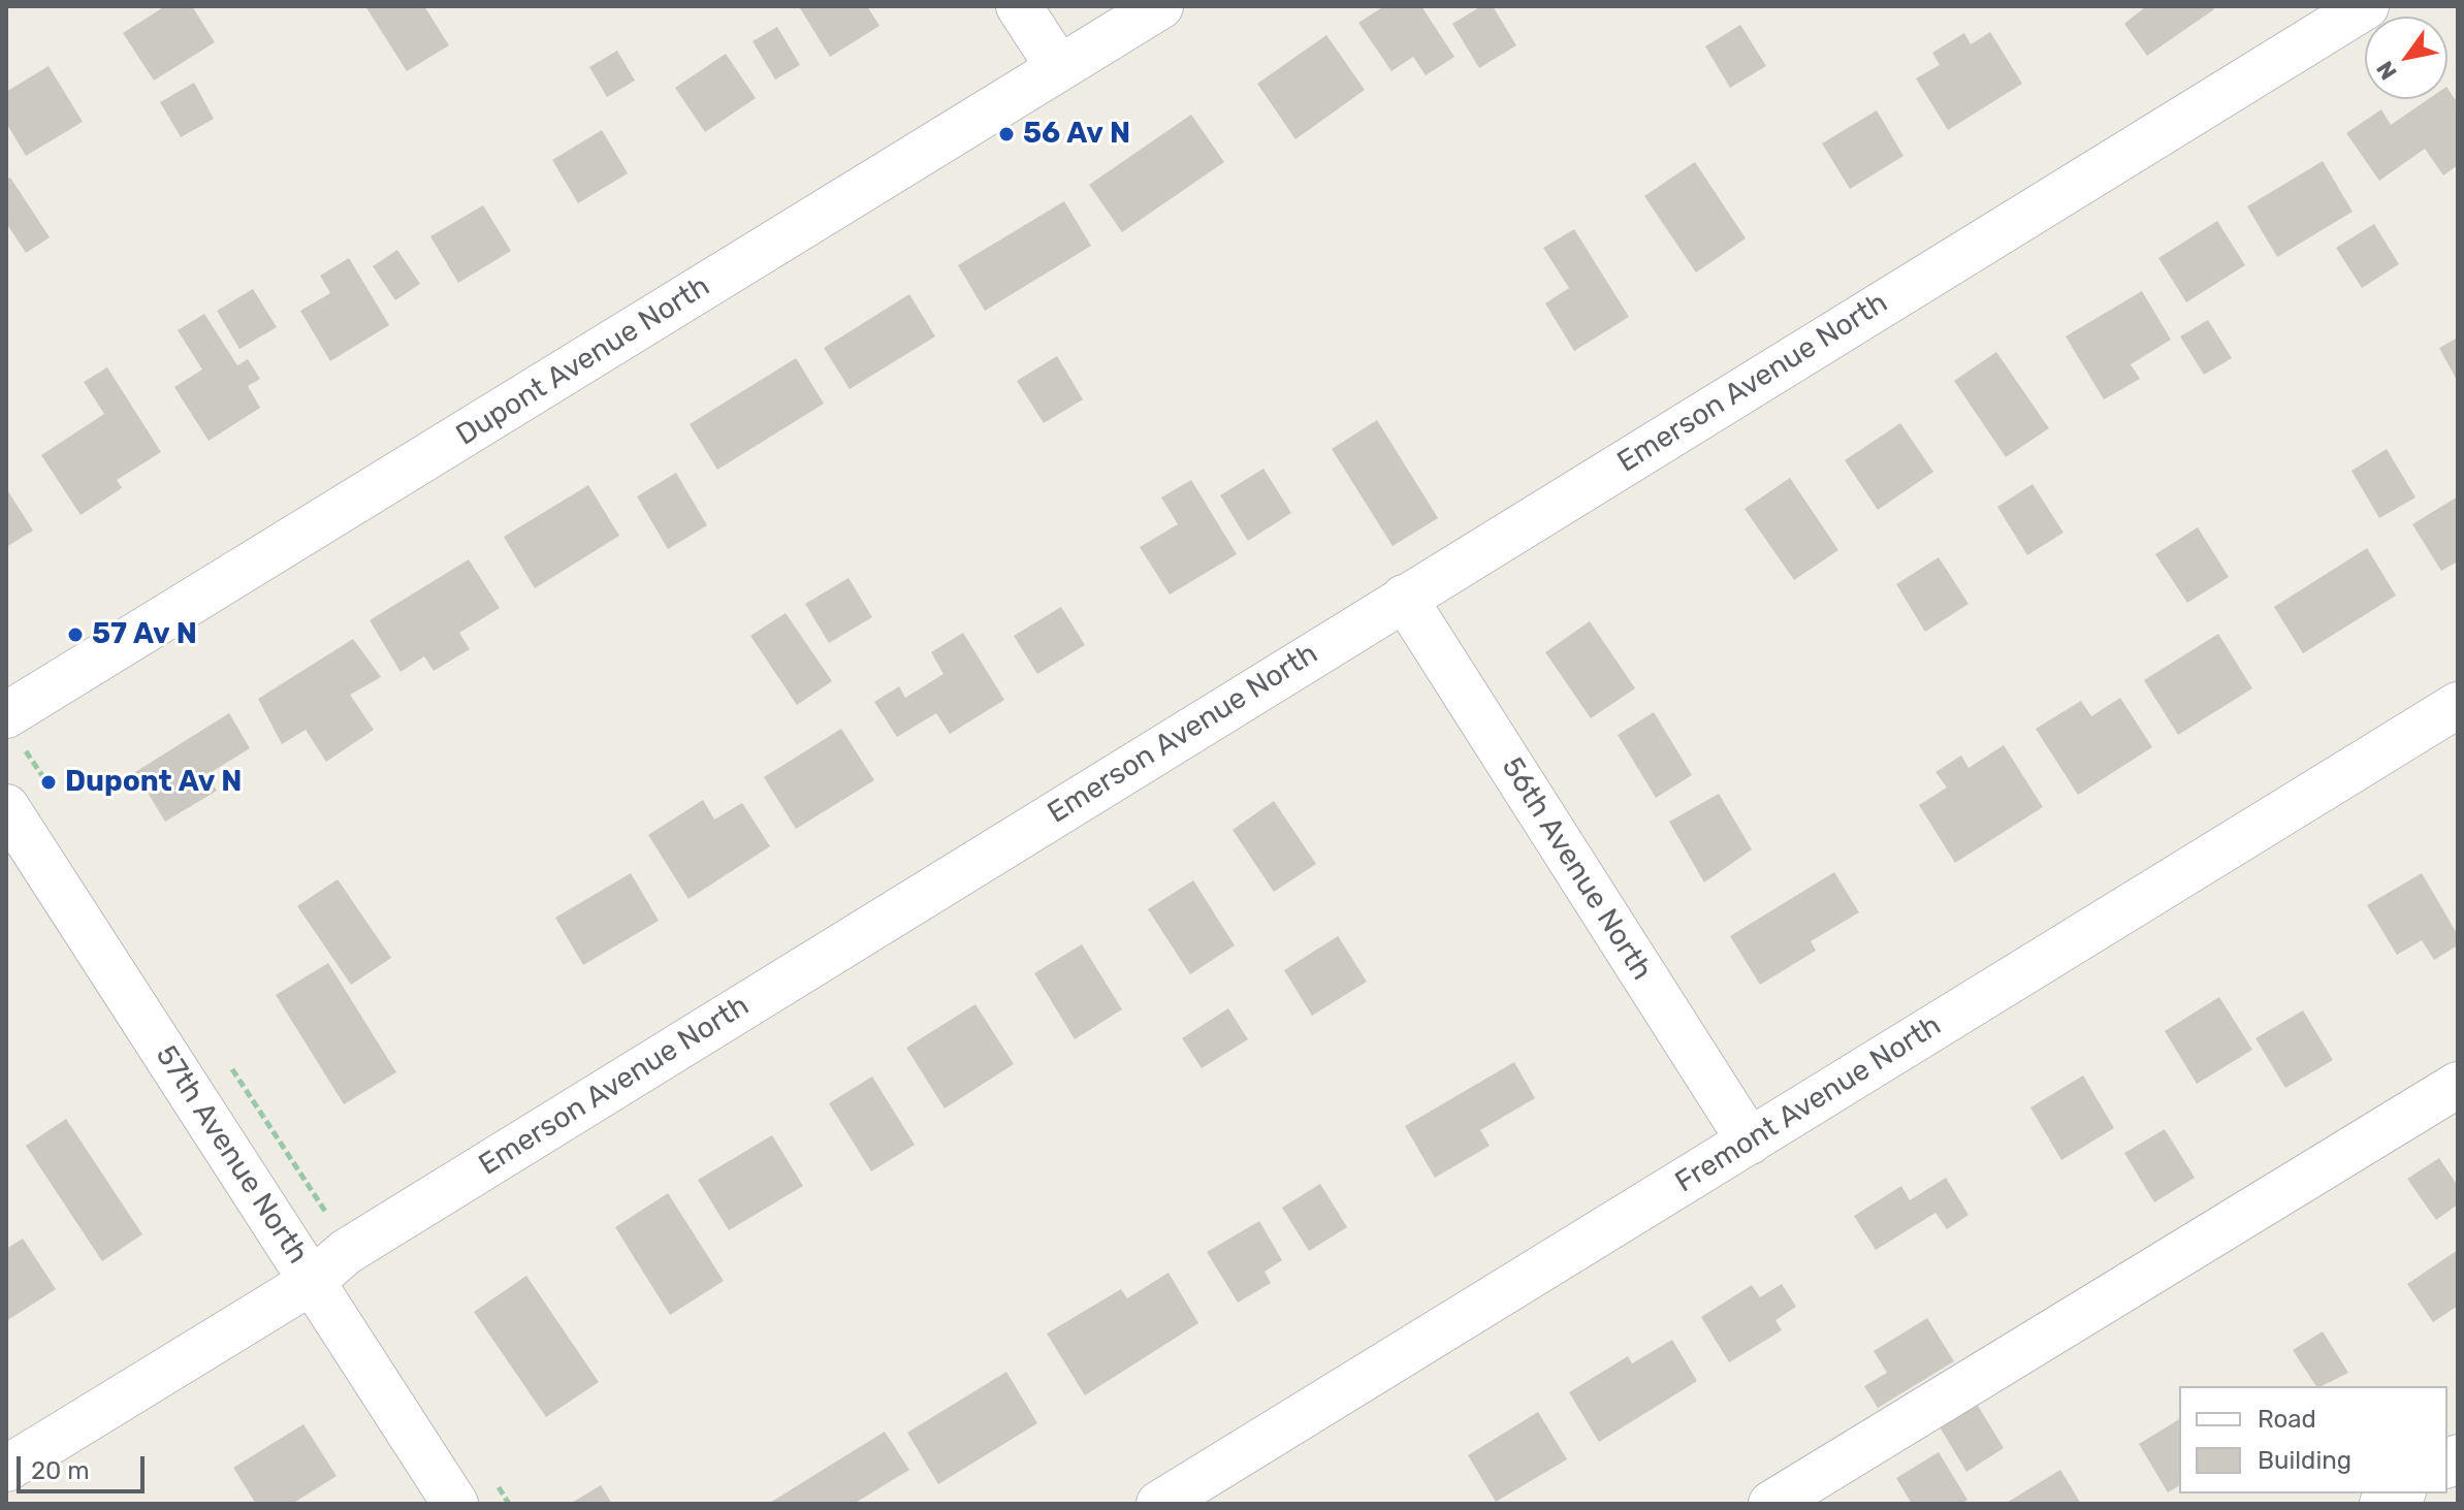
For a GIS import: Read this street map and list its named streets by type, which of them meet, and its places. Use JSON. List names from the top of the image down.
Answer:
{
  "streets": {
    "street": [
      "Dupont Avenue North",
      "Emerson Avenue North",
      "56th Avenue North",
      "Fremont Avenue North",
      "57th Avenue North"
    ]
  },
  "crossings": [
    ["Emerson Avenue North", "56th Avenue North"],
    ["Emerson Avenue North", "57th Avenue North"],
    ["56th Avenue North", "Fremont Avenue North"]
  ],
  "places": ["56 Av N", "57 Av N", "Dupont Av N"],
  "legend": ["Road", "Building"],
  "scale_bar": "20 m",
  "north": "bottom left"
}
